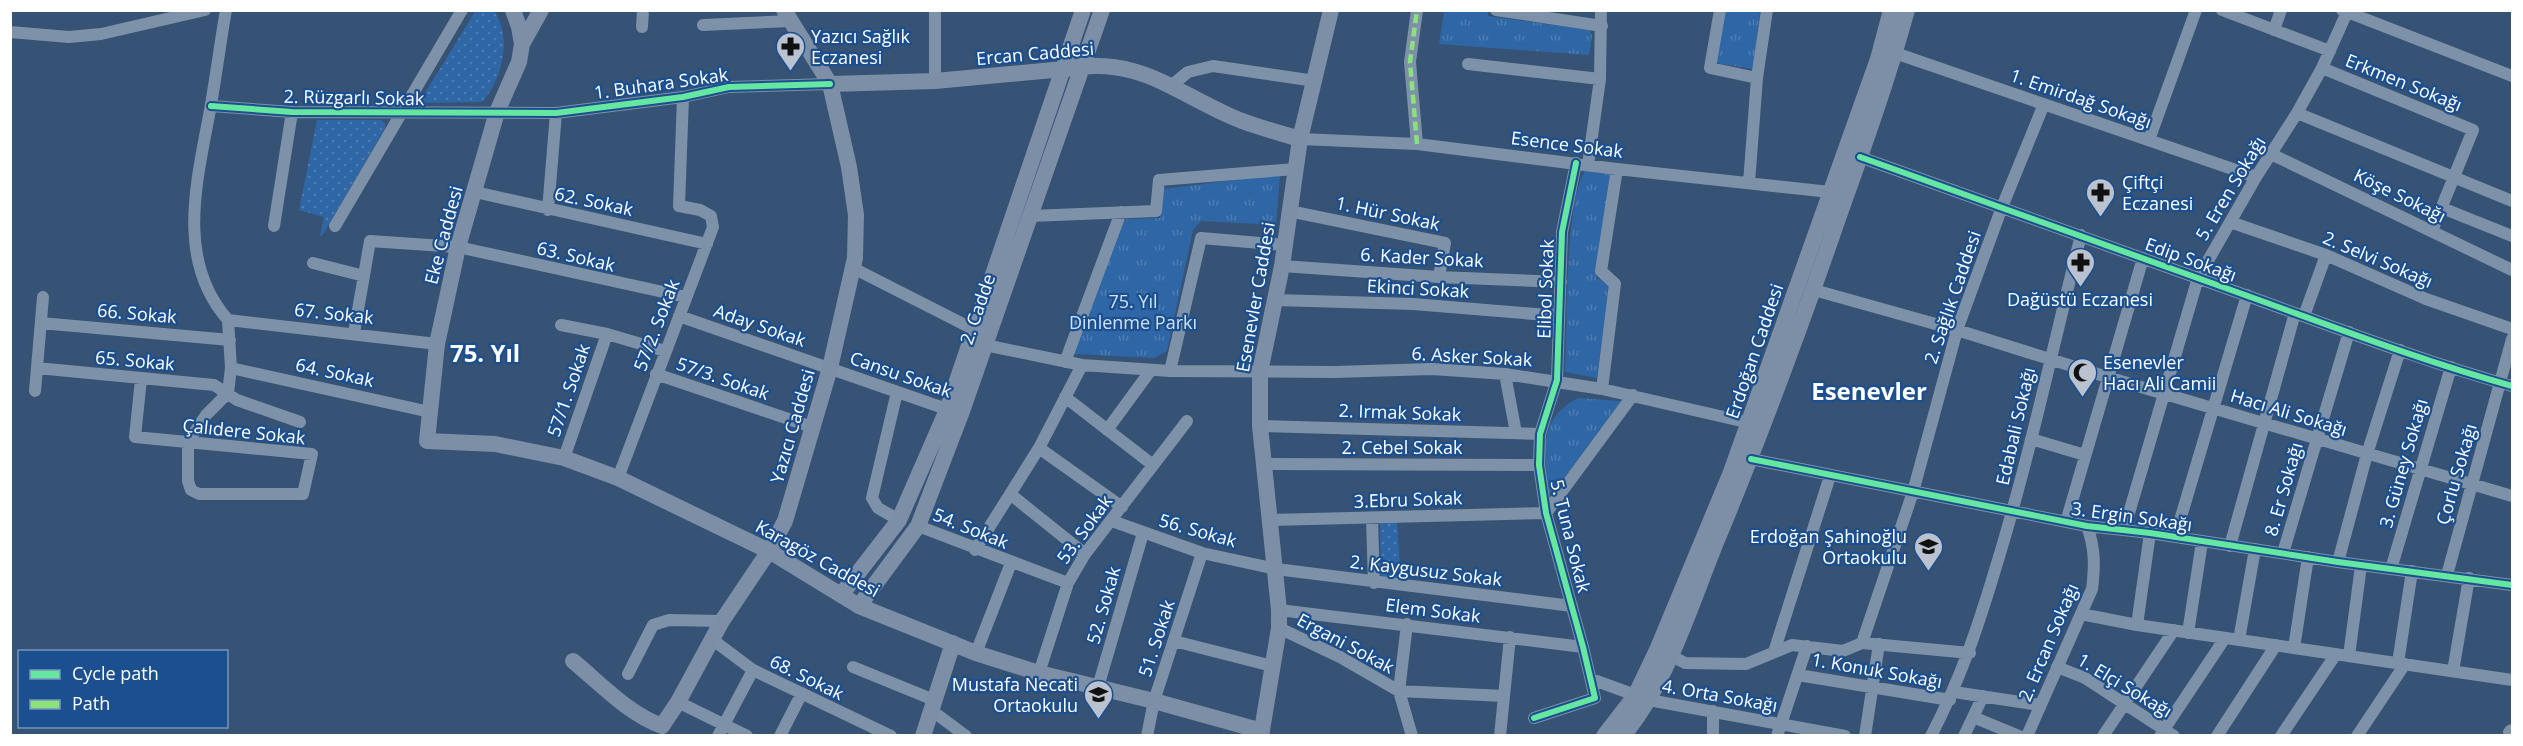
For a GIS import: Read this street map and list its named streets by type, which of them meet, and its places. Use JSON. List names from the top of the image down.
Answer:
{
  "streets": {
    "main road": [
      "Ercan Caddesi",
      "Eke Caddesi",
      "Esenevler Caddesi",
      "2. Cadde",
      "Erdoğan Caddesi",
      "Yazıcı Caddesi",
      "Karagöz Caddesi"
    ],
    "street": [
      "Erkmen Sokağı",
      "1. Buhara Sokak",
      "2. Rüzgarlı Sokak",
      "1. Emirdağ Sokağı",
      "Esence Sokak",
      "5. Eren Sokağı",
      "Köşe Sokağı",
      "62. Sokak",
      "1. Hür Sokak",
      "63. Sokak",
      "6. Kader Sokak",
      "Edip Sokağı",
      "2. Selvi Sokağı",
      "Ekinci Sokak",
      "Elibol Sokak",
      "2. Sağlık Caddesi",
      "66. Sokak",
      "67. Sokak",
      "57/2. Sokak",
      "Aday Sokak",
      "6. Asker Sokak",
      "65. Sokak",
      "64. Sokak",
      "Cansu Sokak",
      "57/3. Sokak",
      "57/1. Sokak",
      "2. Irmak Sokak",
      "Hacı Ali Sokağı",
      "Edabali Sokağı",
      "Çalıdere Sokak",
      "2. Cebel Sokak",
      "3. Güney Sokağı",
      "Çorlu Sokağı",
      "8. Er Sokağı",
      "3.Ebru Sokak",
      "3. Ergin Sokağı",
      "54. Sokak",
      "53. Sokak",
      "56. Sokak",
      "5. Tuna Sokak",
      "2. Kaygusuz Sokak",
      "52. Sokak",
      "Elem Sokak",
      "51. Sokak",
      "2. Ercan Sokağı",
      "Ergani Sokak",
      "1. Konuk Sokağı",
      "68. Sokak",
      "1. Elçi Sokağı",
      "4. Orta Sokağı"
    ]
  },
  "crossings": [
    ["Ercan Caddesi", "1. Buhara Sokak"],
    ["Ercan Caddesi", "Esence Sokak"],
    ["Ercan Caddesi", "Esenevler Caddesi"],
    ["Ercan Caddesi", "2. Cadde"],
    ["Ercan Caddesi", "Yazıcı Caddesi"],
    ["Erkmen Sokağı", "5. Eren Sokağı"],
    ["1. Buhara Sokak", "2. Rüzgarlı Sokak"],
    ["1. Buhara Sokak", "Eke Caddesi"],
    ["1. Buhara Sokak", "57/2. Sokak"],
    ["1. Buhara Sokak", "Yazıcı Caddesi"],
    ["2. Rüzgarlı Sokak", "Eke Caddesi"],
    ["1. Emirdağ Sokağı", "5. Eren Sokağı"],
    ["1. Emirdağ Sokağı", "2. Sağlık Caddesi"],
    ["1. Emirdağ Sokağı", "Erdoğan Caddesi"],
    ["Esence Sokak", "Elibol Sokak"],
    ["Esence Sokak", "Esenevler Caddesi"],
    ["Esence Sokak", "Erdoğan Caddesi"],
    ["5. Eren Sokağı", "Köşe Sokağı"],
    ["5. Eren Sokağı", "Edip Sokağı"],
    ["5. Eren Sokağı", "2. Selvi Sokağı"],
    ["5. Eren Sokağı", "Hacı Ali Sokağı"],
    ["5. Eren Sokağı", "3. Ergin Sokağı"],
    ["62. Sokak", "Eke Caddesi"],
    ["62. Sokak", "57/2. Sokak"],
    ["1. Hür Sokak", "6. Kader Sokak"],
    ["1. Hür Sokak", "Esenevler Caddesi"],
    ["Eke Caddesi", "63. Sokak"],
    ["Eke Caddesi", "67. Sokak"],
    ["Eke Caddesi", "64. Sokak"],
    ["Eke Caddesi", "Karagöz Caddesi"],
    ["63. Sokak", "57/2. Sokak"],
    ["6. Kader Sokak", "Elibol Sokak"],
    ["6. Kader Sokak", "Esenevler Caddesi"],
    ["Edip Sokağı", "2. Sağlık Caddesi"],
    ["Edip Sokağı", "Erdoğan Caddesi"],
    ["Edip Sokağı", "Edabali Sokağı"],
    ["Edip Sokağı", "3. Güney Sokağı"],
    ["Edip Sokağı", "Çorlu Sokağı"],
    ["Edip Sokağı", "8. Er Sokağı"],
    ["Ekinci Sokak", "Elibol Sokak"],
    ["Ekinci Sokak", "Esenevler Caddesi"],
    ["Elibol Sokak", "6. Asker Sokak"],
    ["Elibol Sokak", "5. Tuna Sokak"],
    ["Esenevler Caddesi", "6. Asker Sokak"],
    ["Esenevler Caddesi", "2. Irmak Sokak"],
    ["Esenevler Caddesi", "2. Cebel Sokak"],
    ["Esenevler Caddesi", "3.Ebru Sokak"],
    ["Esenevler Caddesi", "56. Sokak"],
    ["Esenevler Caddesi", "Karagöz Caddesi"],
    ["Esenevler Caddesi", "2. Kaygusuz Sokak"],
    ["Esenevler Caddesi", "Elem Sokak"],
    ["Esenevler Caddesi", "Ergani Sokak"],
    ["2. Sağlık Caddesi", "Hacı Ali Sokağı"],
    ["2. Sağlık Caddesi", "3. Ergin Sokağı"],
    ["2. Cadde", "6. Asker Sokak"],
    ["2. Cadde", "Cansu Sokak"],
    ["2. Cadde", "54. Sokak"],
    ["2. Cadde", "Karagöz Caddesi"],
    ["57/2. Sokak", "Aday Sokak"],
    ["57/2. Sokak", "57/3. Sokak"],
    ["57/2. Sokak", "Karagöz Caddesi"],
    ["Aday Sokak", "Cansu Sokak"],
    ["Aday Sokak", "Yazıcı Caddesi"],
    ["Erdoğan Caddesi", "6. Asker Sokak"],
    ["Erdoğan Caddesi", "Hacı Ali Sokağı"],
    ["Erdoğan Caddesi", "3. Ergin Sokağı"],
    ["Erdoğan Caddesi", "4. Orta Sokağı"],
    ["6. Asker Sokak", "5. Tuna Sokak"],
    ["65. Sokak", "Çalıdere Sokak"],
    ["Cansu Sokak", "Yazıcı Caddesi"],
    ["57/3. Sokak", "57/1. Sokak"],
    ["57/3. Sokak", "Yazıcı Caddesi"],
    ["57/1. Sokak", "Karagöz Caddesi"],
    ["2. Irmak Sokak", "5. Tuna Sokak"],
    ["Hacı Ali Sokağı", "Edabali Sokağı"],
    ["Hacı Ali Sokağı", "3. Güney Sokağı"],
    ["Hacı Ali Sokağı", "Çorlu Sokağı"],
    ["Hacı Ali Sokağı", "8. Er Sokağı"],
    ["Yazıcı Caddesi", "Karagöz Caddesi"],
    ["Yazıcı Caddesi", "68. Sokak"],
    ["Edabali Sokağı", "3. Ergin Sokağı"],
    ["Edabali Sokağı", "1. Konuk Sokağı"],
    ["2. Cebel Sokak", "5. Tuna Sokak"],
    ["3. Güney Sokağı", "3. Ergin Sokağı"],
    ["Çorlu Sokağı", "3. Ergin Sokağı"],
    ["8. Er Sokağı", "3. Ergin Sokağı"],
    ["3.Ebru Sokak", "5. Tuna Sokak"],
    ["3. Ergin Sokağı", "2. Ercan Sokağı"],
    ["54. Sokak", "53. Sokak"],
    ["54. Sokak", "Karagöz Caddesi"],
    ["53. Sokak", "56. Sokak"],
    ["53. Sokak", "Karagöz Caddesi"],
    ["56. Sokak", "2. Kaygusuz Sokak"],
    ["56. Sokak", "52. Sokak"],
    ["56. Sokak", "51. Sokak"],
    ["5. Tuna Sokak", "2. Kaygusuz Sokak"],
    ["5. Tuna Sokak", "Elem Sokak"],
    ["5. Tuna Sokak", "4. Orta Sokağı"],
    ["Karagöz Caddesi", "52. Sokak"],
    ["Karagöz Caddesi", "51. Sokak"],
    ["2. Ercan Sokağı", "1. Elçi Sokağı"]
  ],
  "districts": ["75. Yıl", "Esenevler"],
  "parks": ["75. Yıl Dinlenme Parkı"],
  "places": {
    "pharmacy": ["Yazıcı Sağlık Eczanesi", "Çiftçi Eczanesi", "Dağüstü Eczanesi"],
    "mosque": ["Esenevler Hacı Ali Camii"],
    "school or university": ["Erdoğan Şahinoğlu Ortaokulu", "Mustafa Necati Ortaokulu"]
  },
  "legend": ["Cycle path", "Path"]
}
